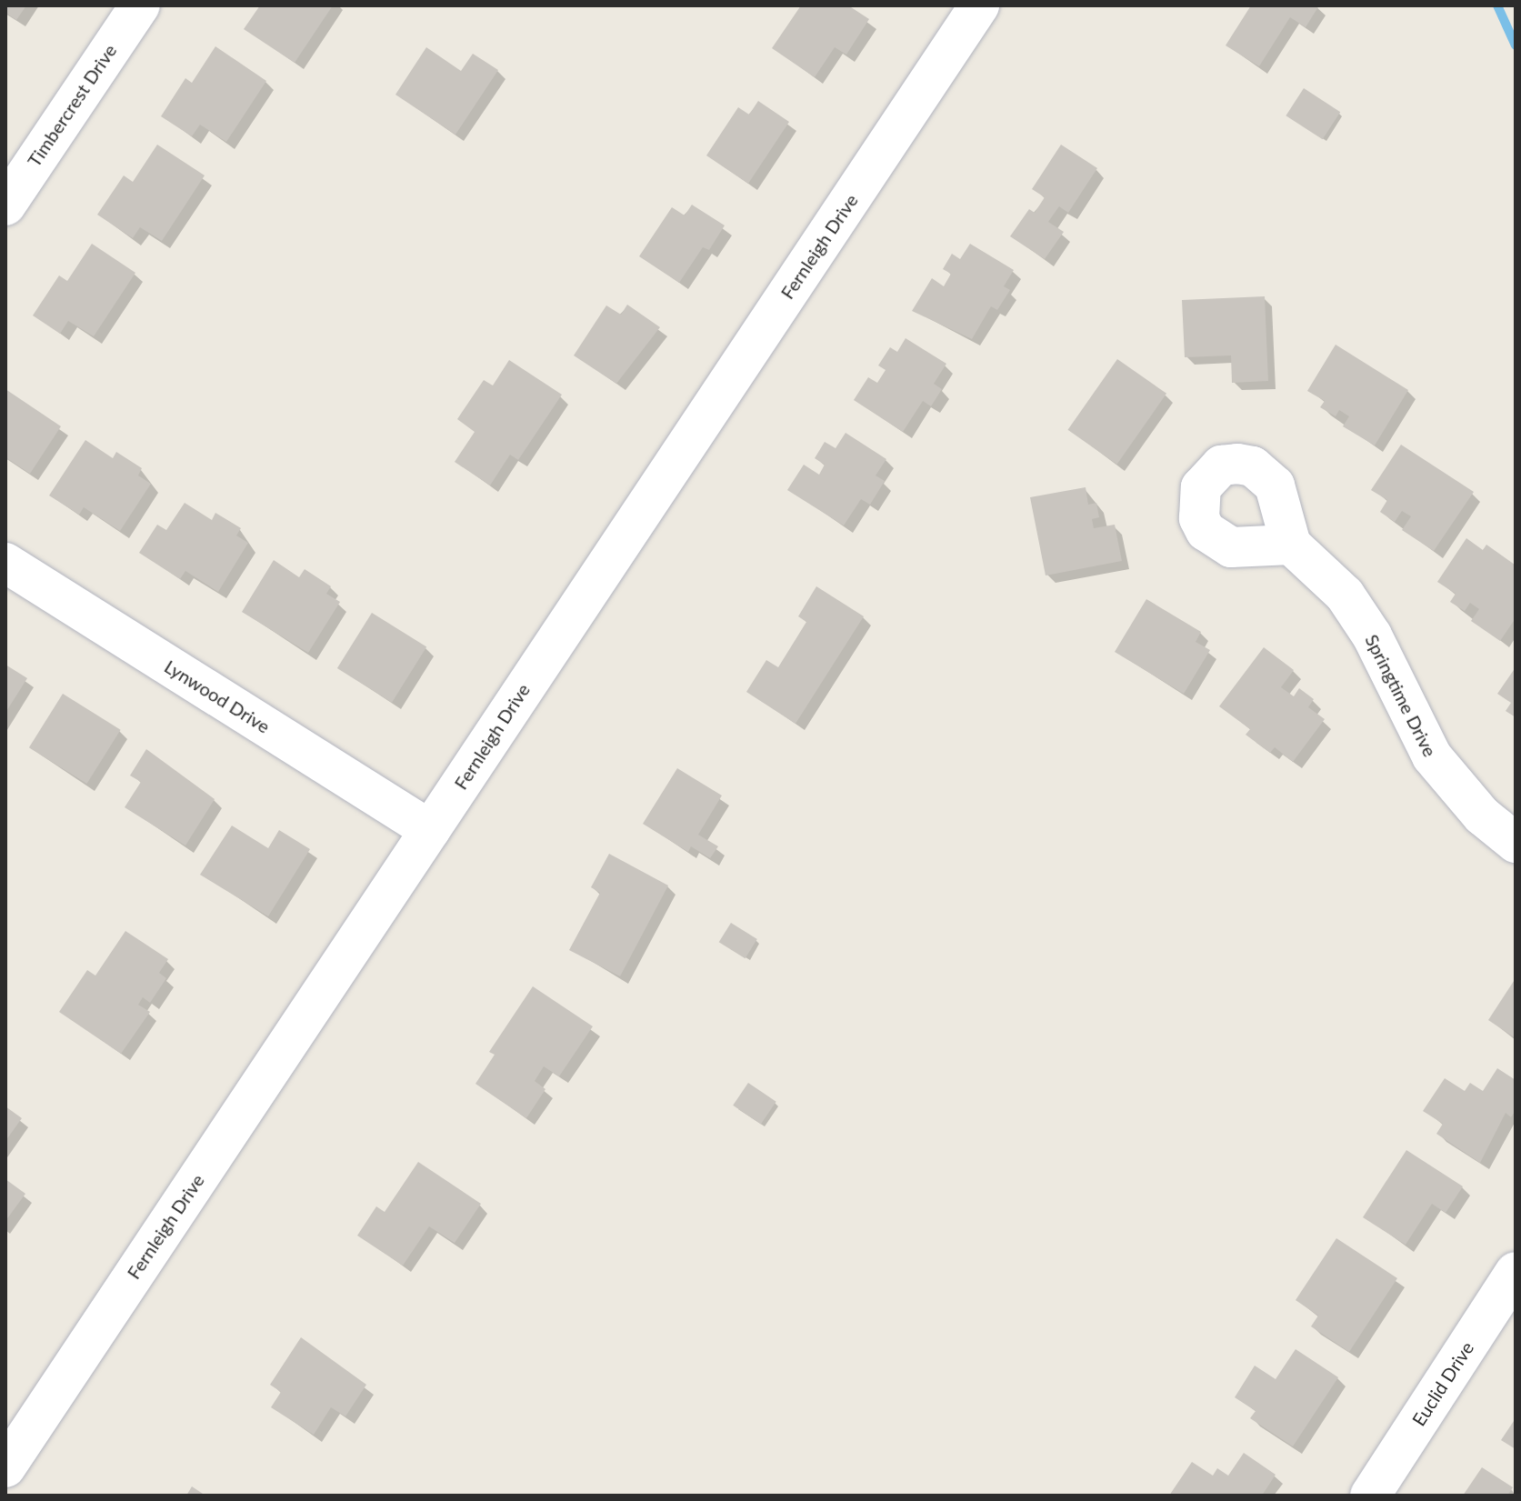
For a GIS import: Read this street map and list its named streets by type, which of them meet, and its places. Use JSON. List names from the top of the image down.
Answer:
{
  "streets": {
    "street": [
      "Timbercrest Drive",
      "Fernleigh Drive",
      "Springtime Drive",
      "Lynwood Drive",
      "Euclid Drive"
    ]
  },
  "crossings": [
    ["Fernleigh Drive", "Lynwood Drive"]
  ]
}
